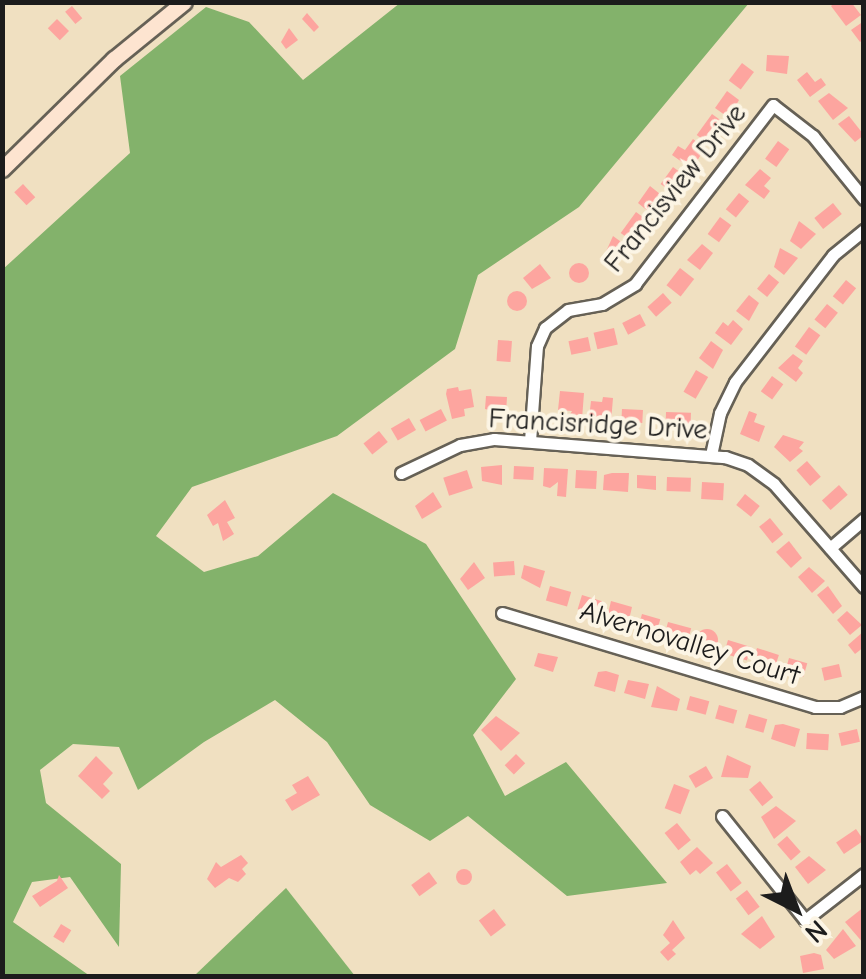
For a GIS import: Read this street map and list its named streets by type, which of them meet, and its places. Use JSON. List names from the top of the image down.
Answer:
{
  "streets": {
    "street": ["Francisview Drive", "Francisridge Drive", "Alvernovalley Court"]
  },
  "crossings": [
    ["Francisview Drive", "Francisridge Drive"]
  ],
  "north": "bottom right"
}
